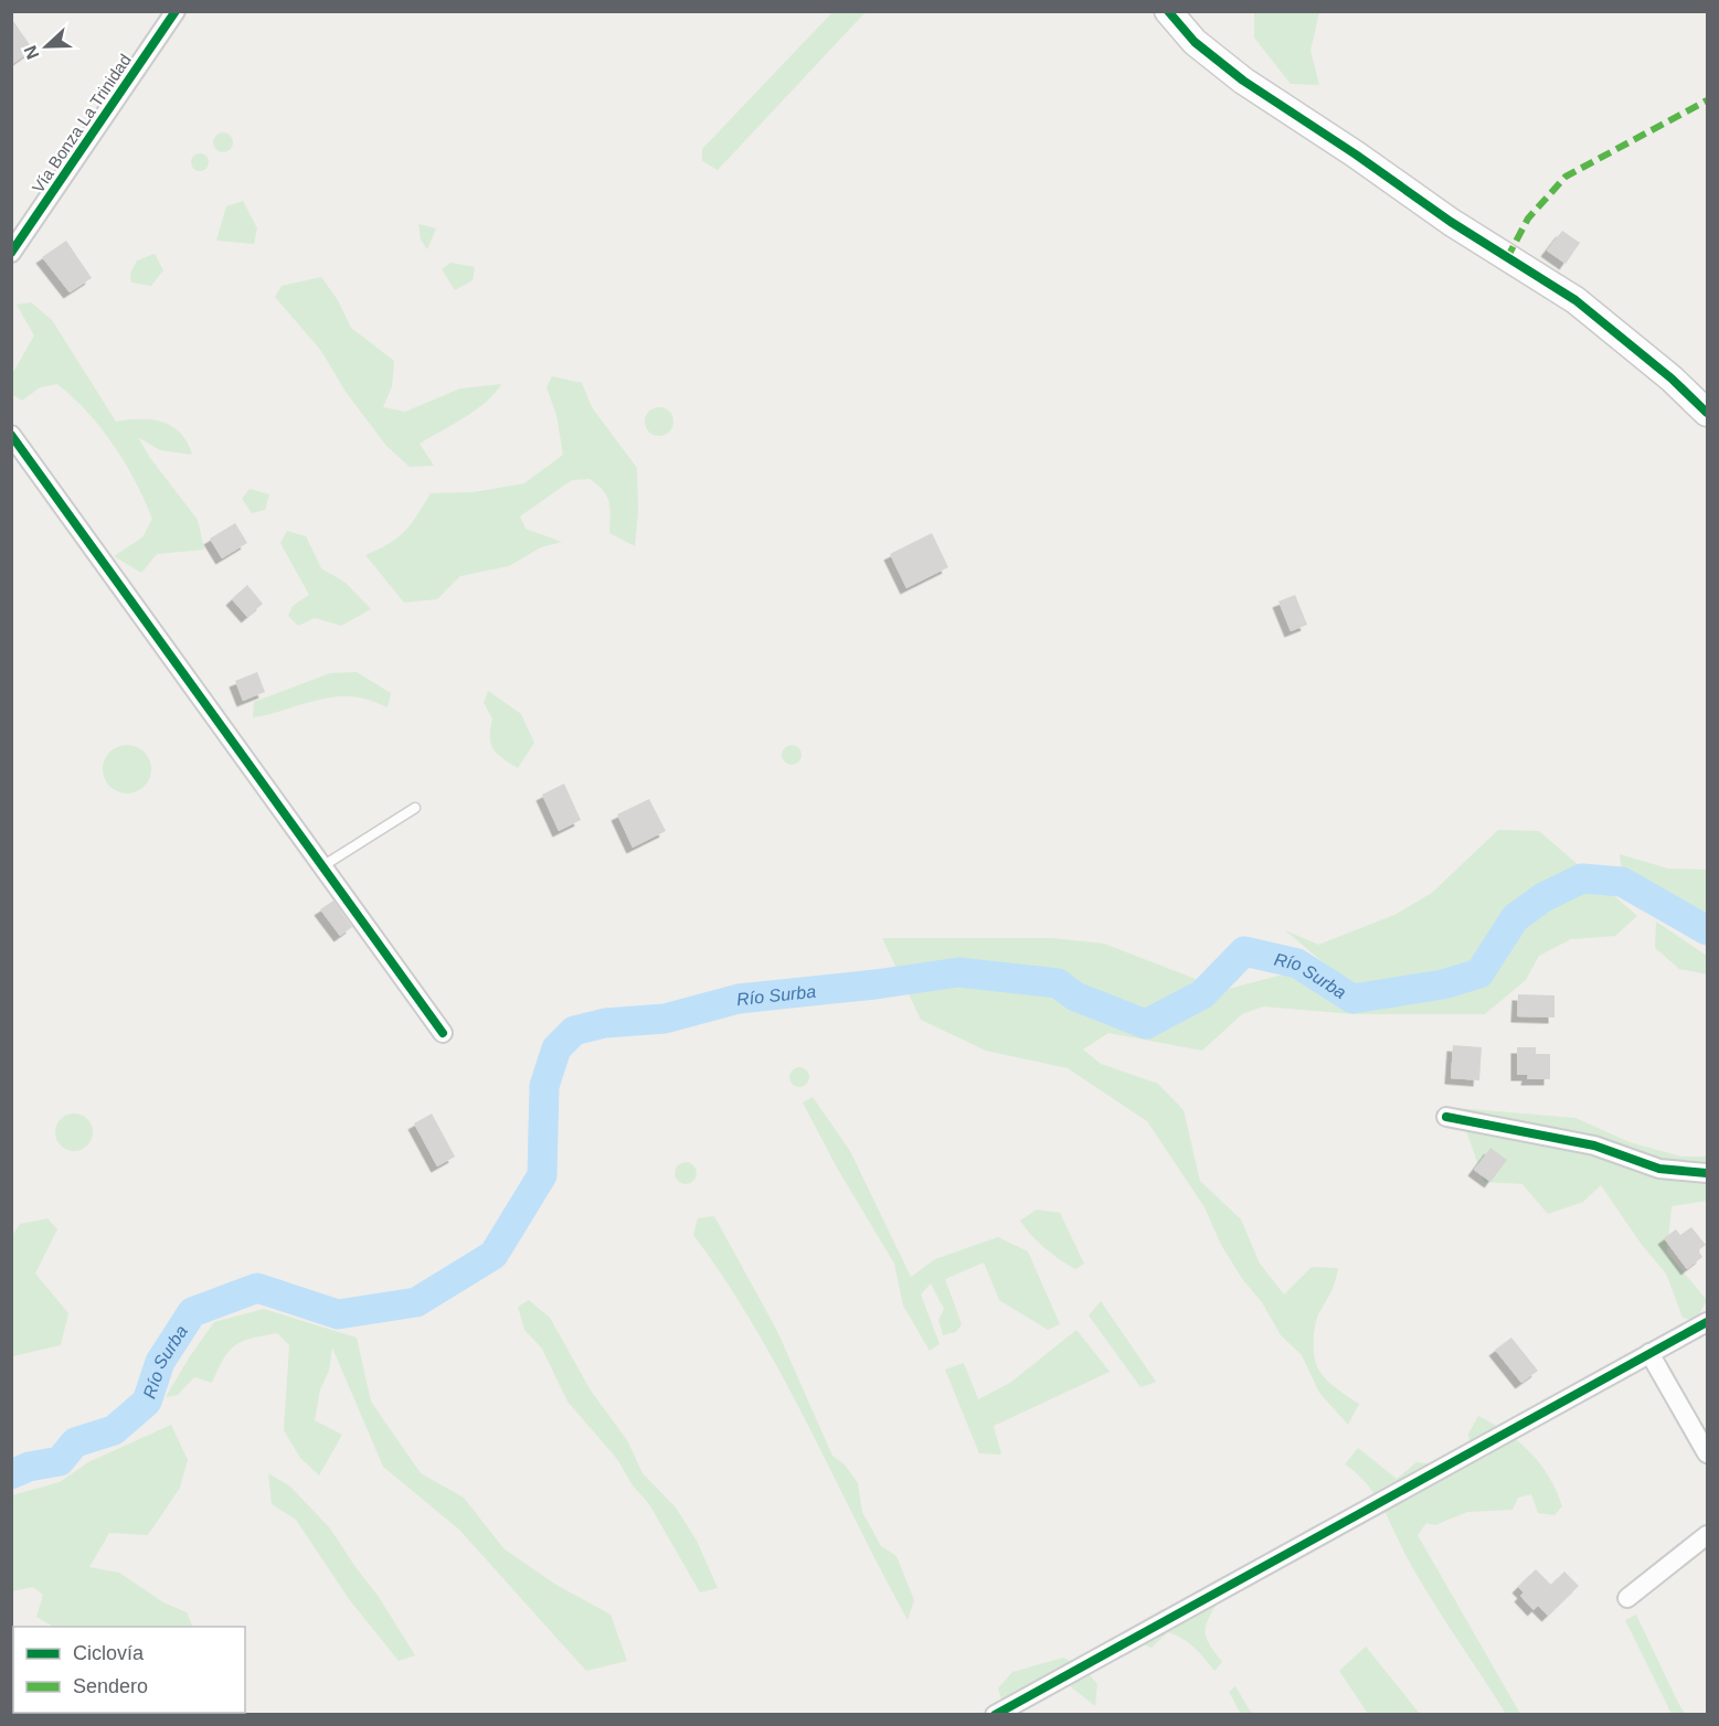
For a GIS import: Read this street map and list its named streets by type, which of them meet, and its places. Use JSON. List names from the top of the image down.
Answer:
{
  "streets": {
    "street": ["Vía Bonza La Trinidad"]
  },
  "water": ["Río Surba"],
  "legend": ["Ciclovía", "Sendero"],
  "north": "left"
}
